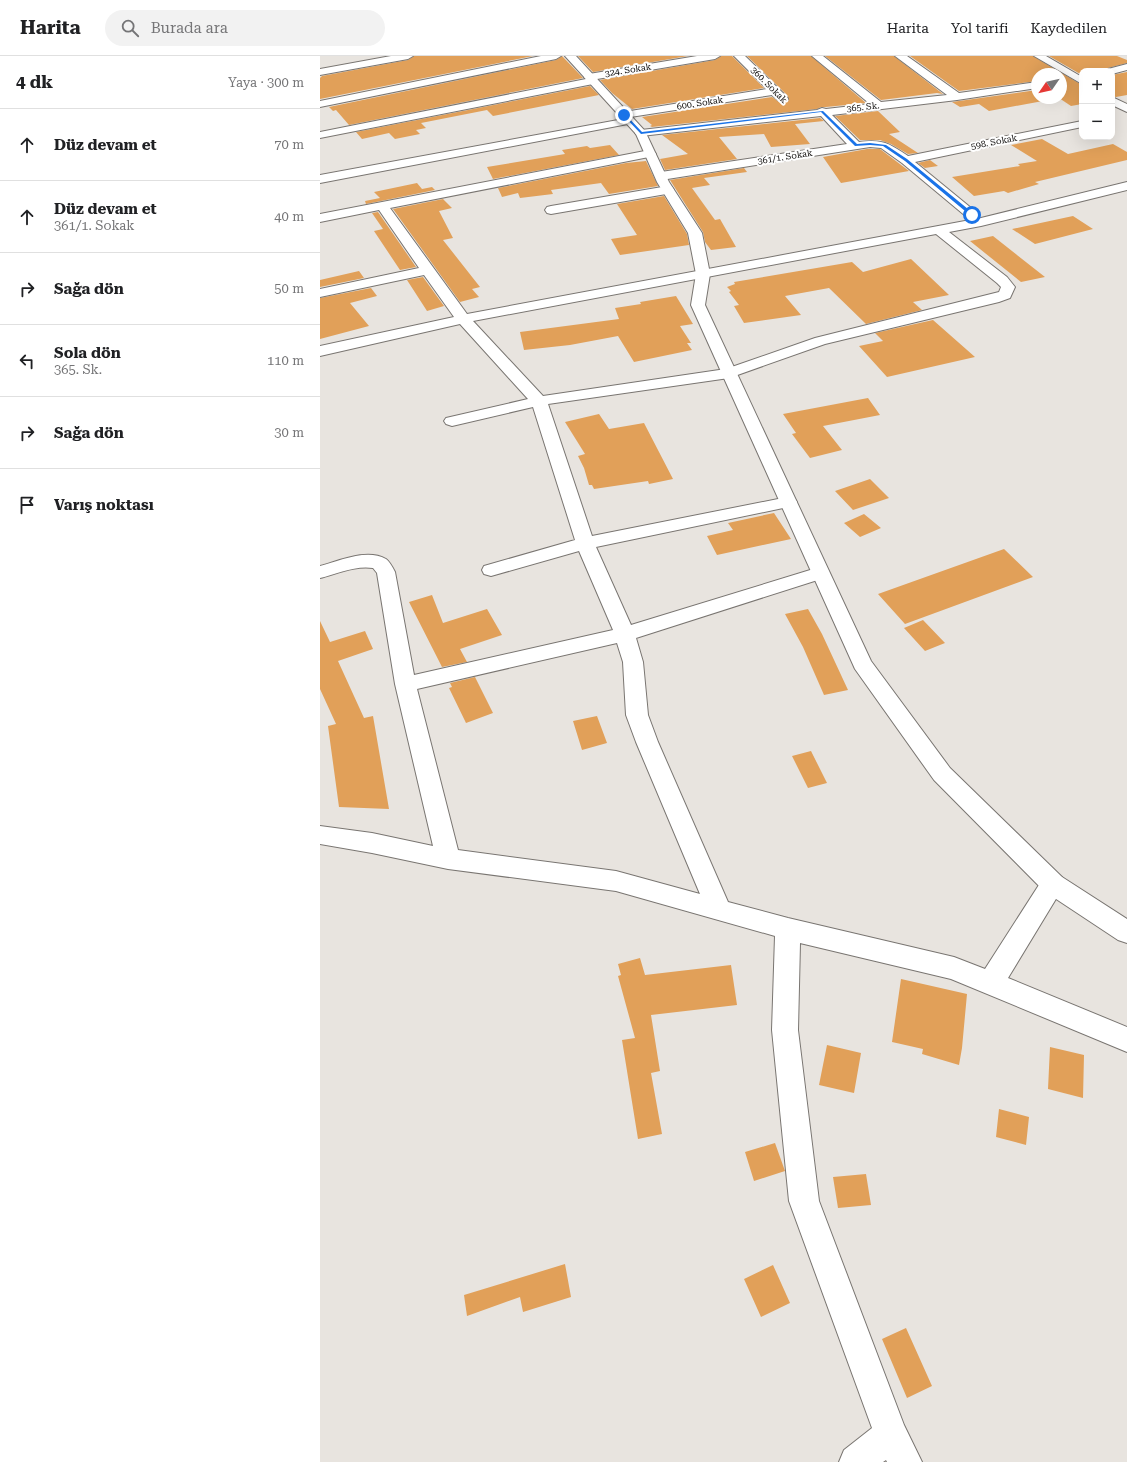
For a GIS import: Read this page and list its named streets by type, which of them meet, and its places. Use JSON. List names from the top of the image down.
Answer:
{
  "streets": {
    "street": [
      "324. Sokak",
      "360. Sokak",
      "600. Sokak",
      "365. Sk.",
      "598. Sokak",
      "361/1. Sokak"
    ]
  },
  "crossings": [
    ["360. Sokak", "600. Sokak"],
    ["360. Sokak", "365. Sk."],
    ["598. Sokak", "361/1. Sokak"]
  ],
  "north": "bottom left",
  "page": {
    "header": "Harita",
    "search": "Burada ara",
    "nav": ["Harita", "Yol tarifi", "Kaydedilen"],
    "heading": ["4 dk", "Yaya · 300 m"],
    "map_buttons": ["+", "−"],
    "list": [
      ["Düz devam et", "70 m"],
      ["Düz devam et", "361/1. Sokak", "40 m"],
      ["Sağa dön", "50 m"],
      ["Sola dön", "365. Sk.", "110 m"],
      ["Sağa dön", "30 m"],
      "Varış noktası"
    ]
  }
}
